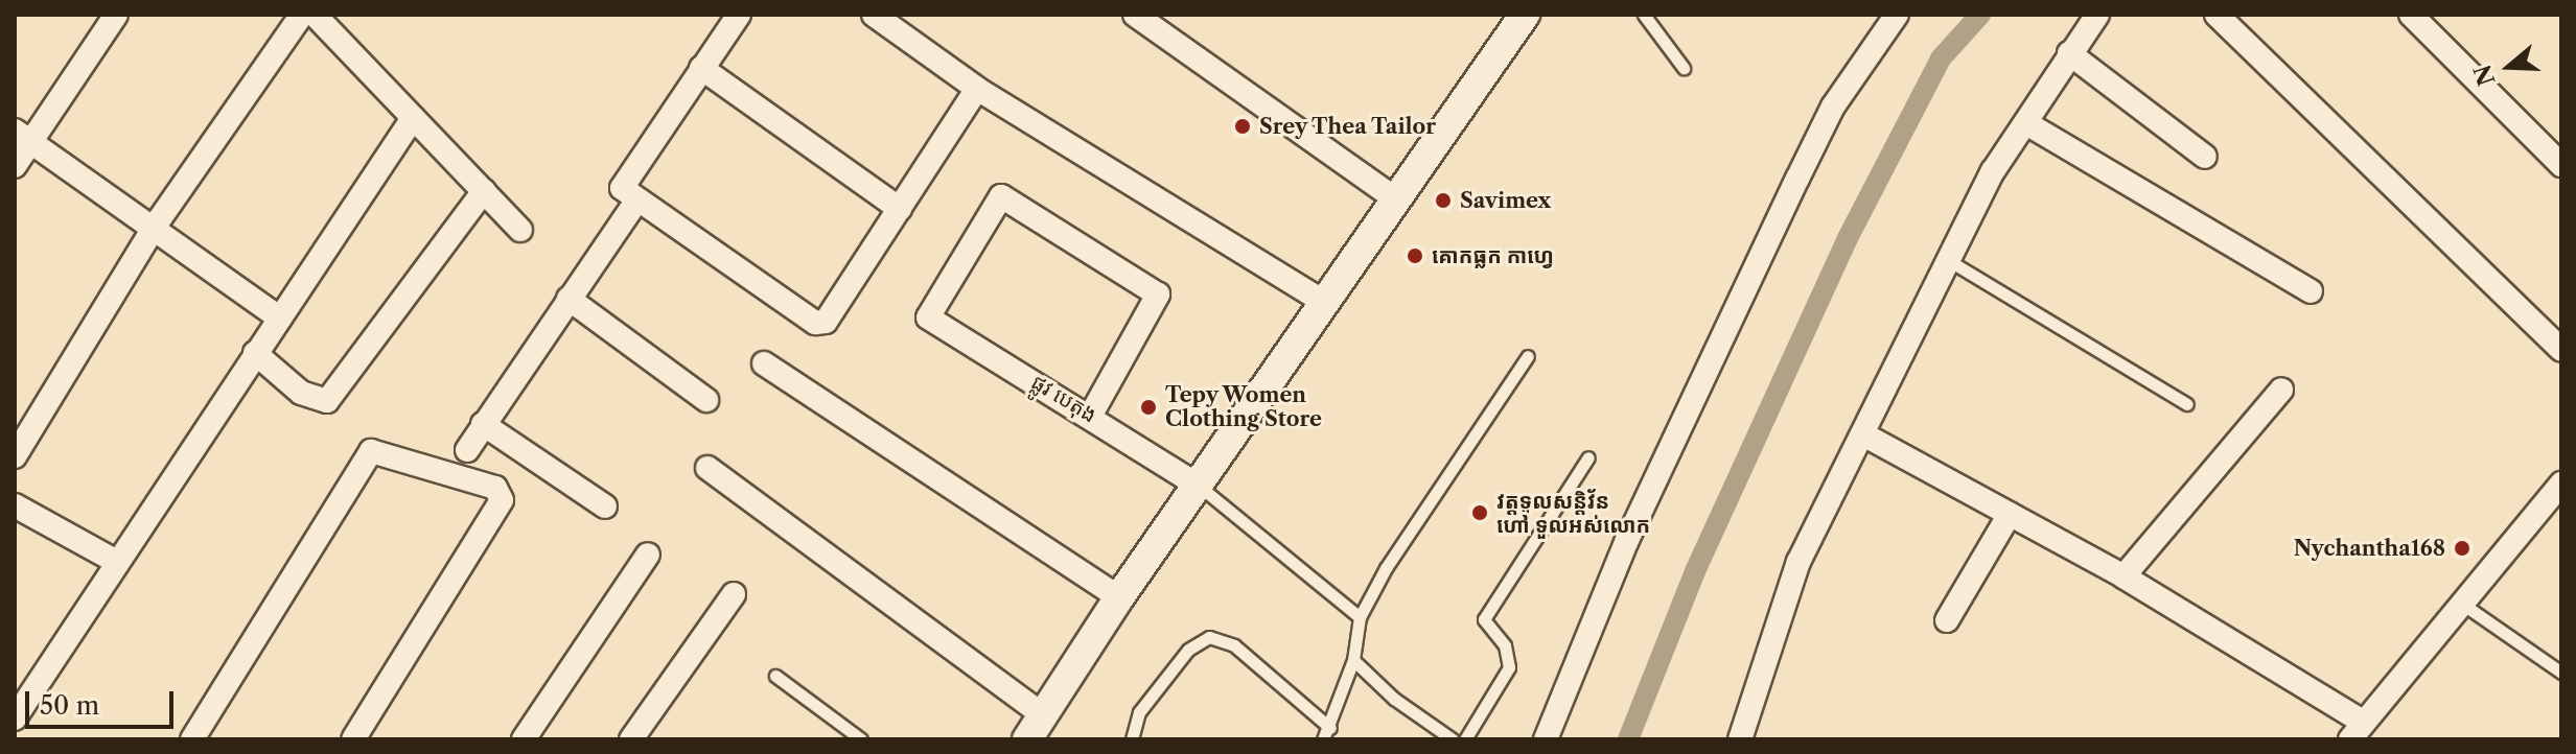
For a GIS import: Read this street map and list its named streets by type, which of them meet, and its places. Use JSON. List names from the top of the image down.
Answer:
{
  "streets": {
    "street": ["ផ្លូវ បេតុង"]
  },
  "places": [
    "Srey Thea Tailor",
    "Savimex",
    "គោកធ្លក កាហ្វេ",
    "Tepy Women Clothing Store",
    "វត្តទូលសន្តិវ័ន ហៅ ទួលអស់លោក",
    "Nychantha168"
  ],
  "scale_bar": "50 m",
  "north": "left"
}
